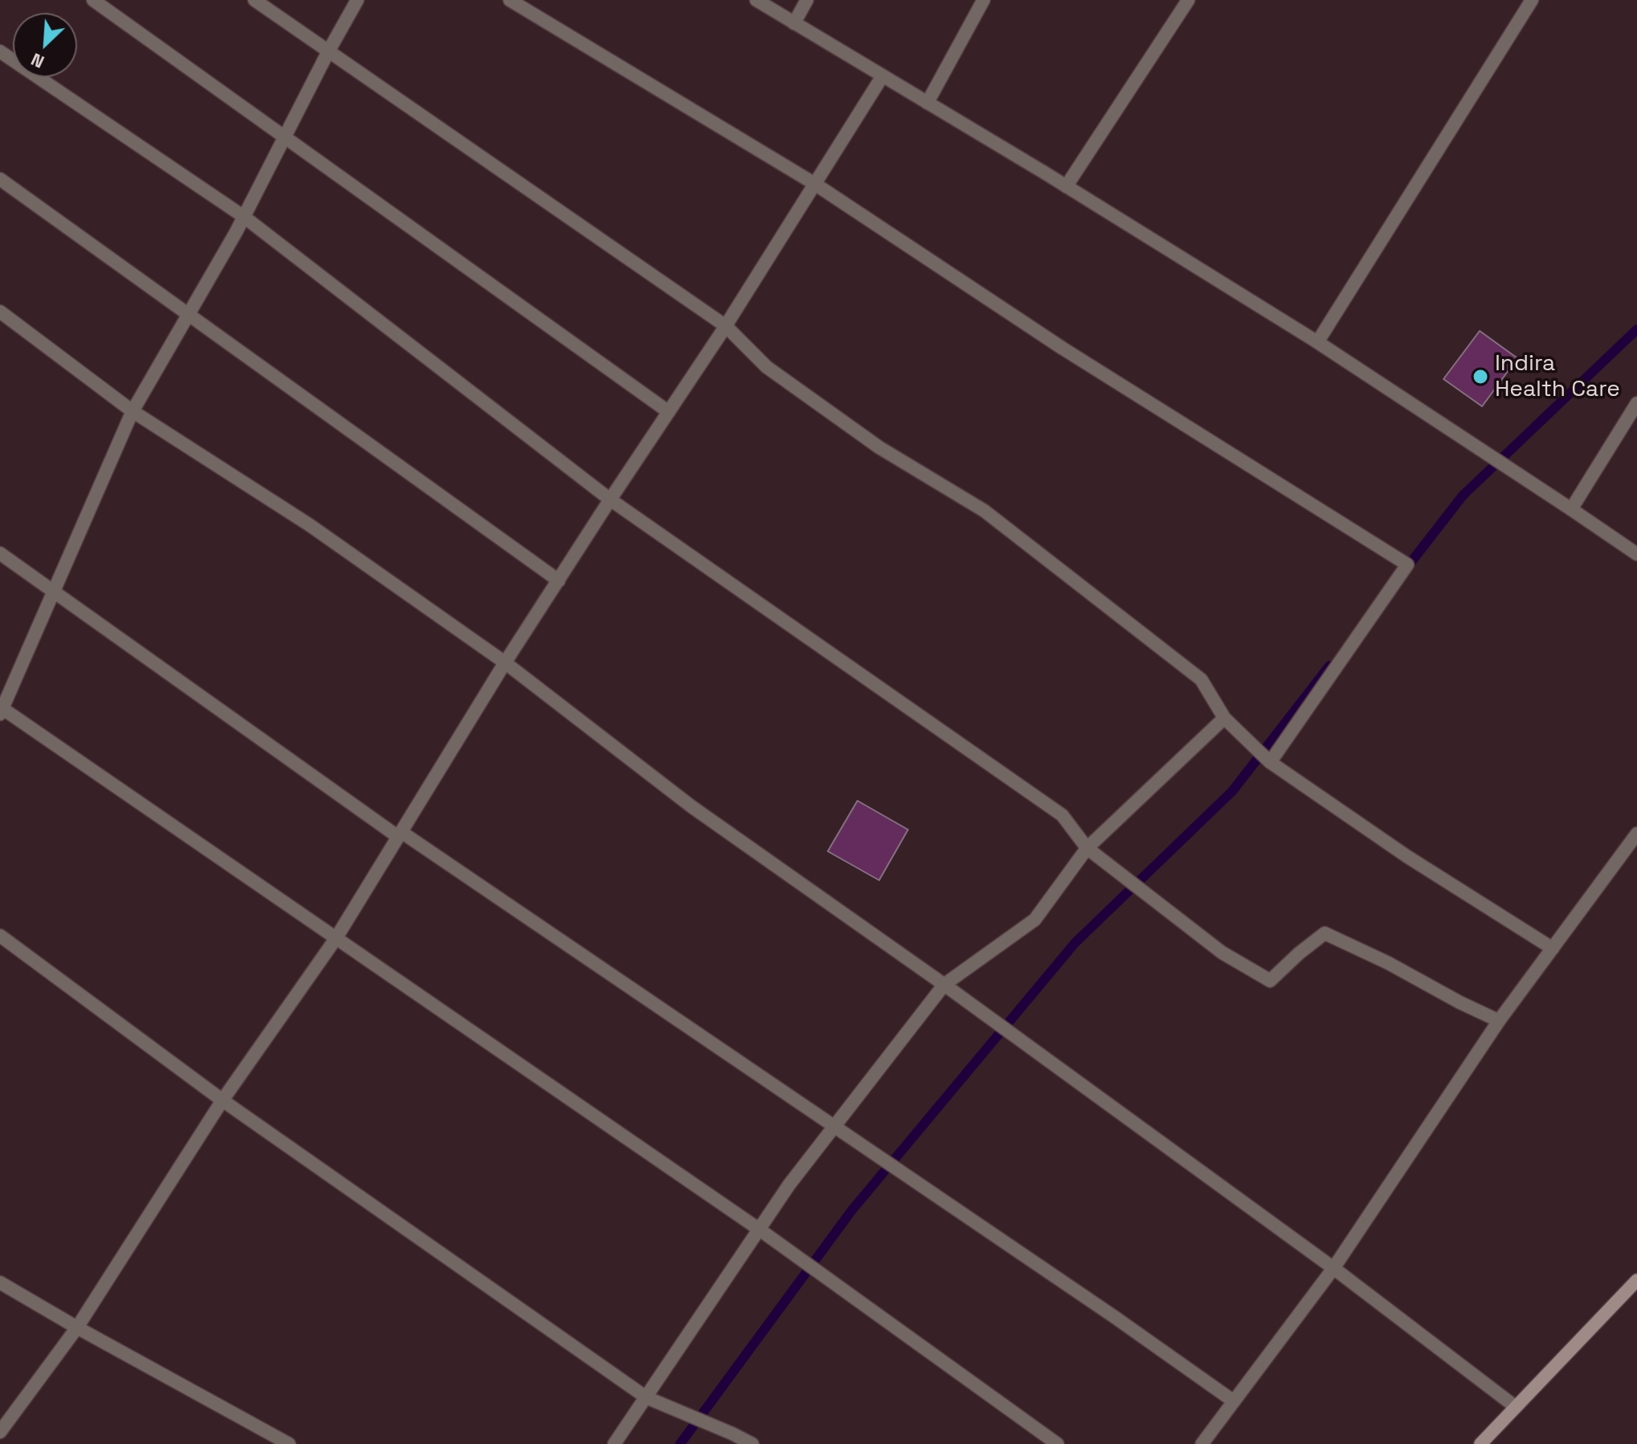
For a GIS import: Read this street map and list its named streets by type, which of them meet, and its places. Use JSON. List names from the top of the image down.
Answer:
{
  "places": ["Indira Health Care"],
  "north": "bottom left"
}
